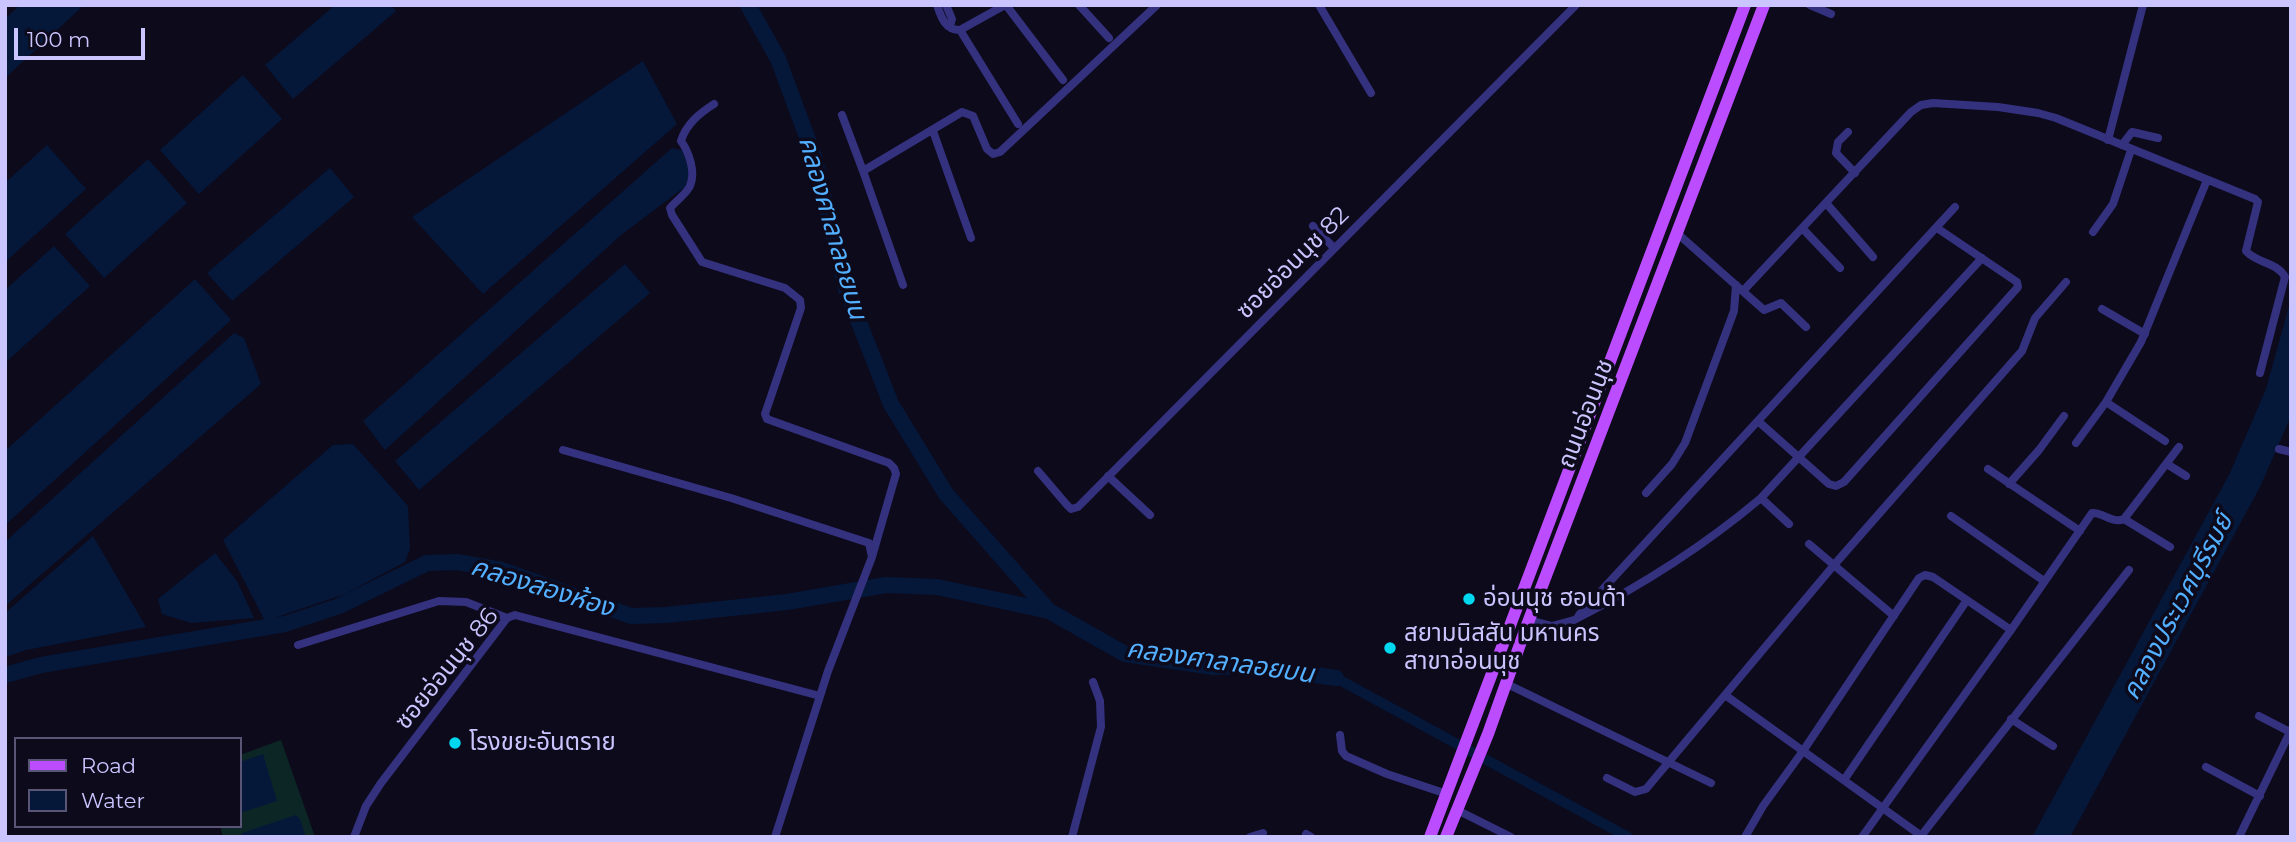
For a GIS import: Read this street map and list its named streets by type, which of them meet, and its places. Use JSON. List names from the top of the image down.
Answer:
{
  "streets": {
    "main road": ["ถนนอ่อนนุช"],
    "street": ["ซอยอ่อนนุช 82", "ซอยอ่อนนุช 86"]
  },
  "water": ["คลองศาลาลอยบน", "คลองสองห้อง", "คลองประเวศบุรีรมย์"],
  "places": ["อ่อนนุช ฮอนด้า", "สยามนิสสัน มหานคร สาขาอ่อนนุช", "โรงขยะอันตราย"],
  "legend": ["Road", "Water"],
  "scale_bar": "100 m"
}
